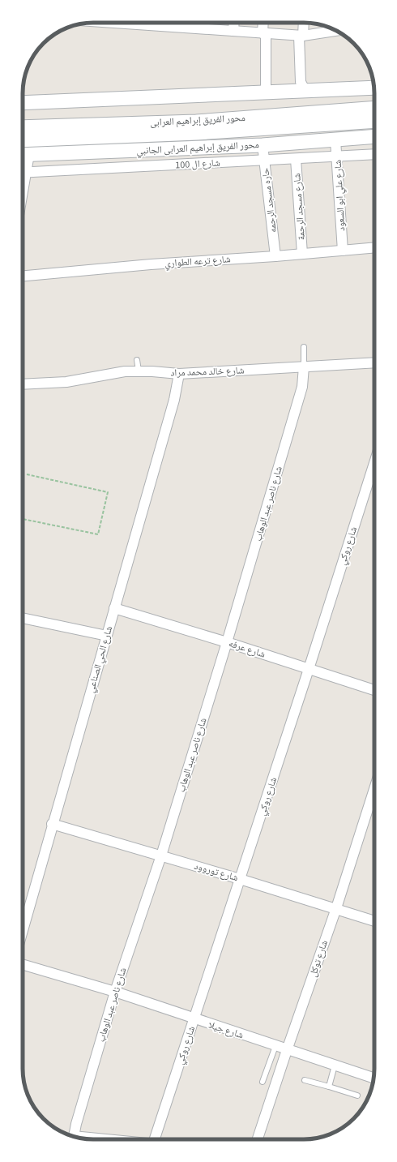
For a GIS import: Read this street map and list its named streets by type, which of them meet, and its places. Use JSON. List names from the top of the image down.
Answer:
{
  "streets": {
    "main road": ["محور الفريق إبراهيم العرابى", "محور الفريق إبراهيم العرابى الجانبي"],
    "street": [
      "شارع ال 100",
      "شارع علي ابو السعود",
      "حاره مسجد الرحمه",
      "شارع مسجد الرحمة",
      "شارع ترعه الطواري",
      "شارع خالد محمد مراد",
      "شارع ناصر عبد الوهاب",
      "شارع روكي",
      "شارع عرفه",
      "شارع الحي الصناعي",
      "شارع توروود",
      "شارع توكل",
      "شارع جيلا"
    ]
  },
  "crossings": [
    ["محور الفريق إبراهيم العرابى الجانبي", "شارع علي ابو السعود"],
    ["محور الفريق إبراهيم العرابى الجانبي", "حاره مسجد الرحمه"],
    ["شارع ال 100", "شارع علي ابو السعود"],
    ["شارع ال 100", "حاره مسجد الرحمه"],
    ["شارع ال 100", "شارع مسجد الرحمة"],
    ["شارع علي ابو السعود", "شارع ترعه الطواري"],
    ["حاره مسجد الرحمه", "شارع ترعه الطواري"],
    ["شارع مسجد الرحمة", "شارع ترعه الطواري"],
    ["شارع خالد محمد مراد", "شارع ناصر عبد الوهاب"],
    ["شارع خالد محمد مراد", "شارع الحي الصناعي"],
    ["شارع ناصر عبد الوهاب", "شارع عرفه"],
    ["شارع ناصر عبد الوهاب", "شارع توروود"],
    ["شارع ناصر عبد الوهاب", "شارع جيلا"],
    ["شارع روكي", "شارع عرفه"],
    ["شارع روكي", "شارع توروود"],
    ["شارع روكي", "شارع جيلا"],
    ["شارع عرفه", "شارع الحي الصناعي"],
    ["شارع الحي الصناعي", "شارع توروود"],
    ["شارع توروود", "شارع توكل"],
    ["شارع توكل", "شارع جيلا"]
  ]
}
